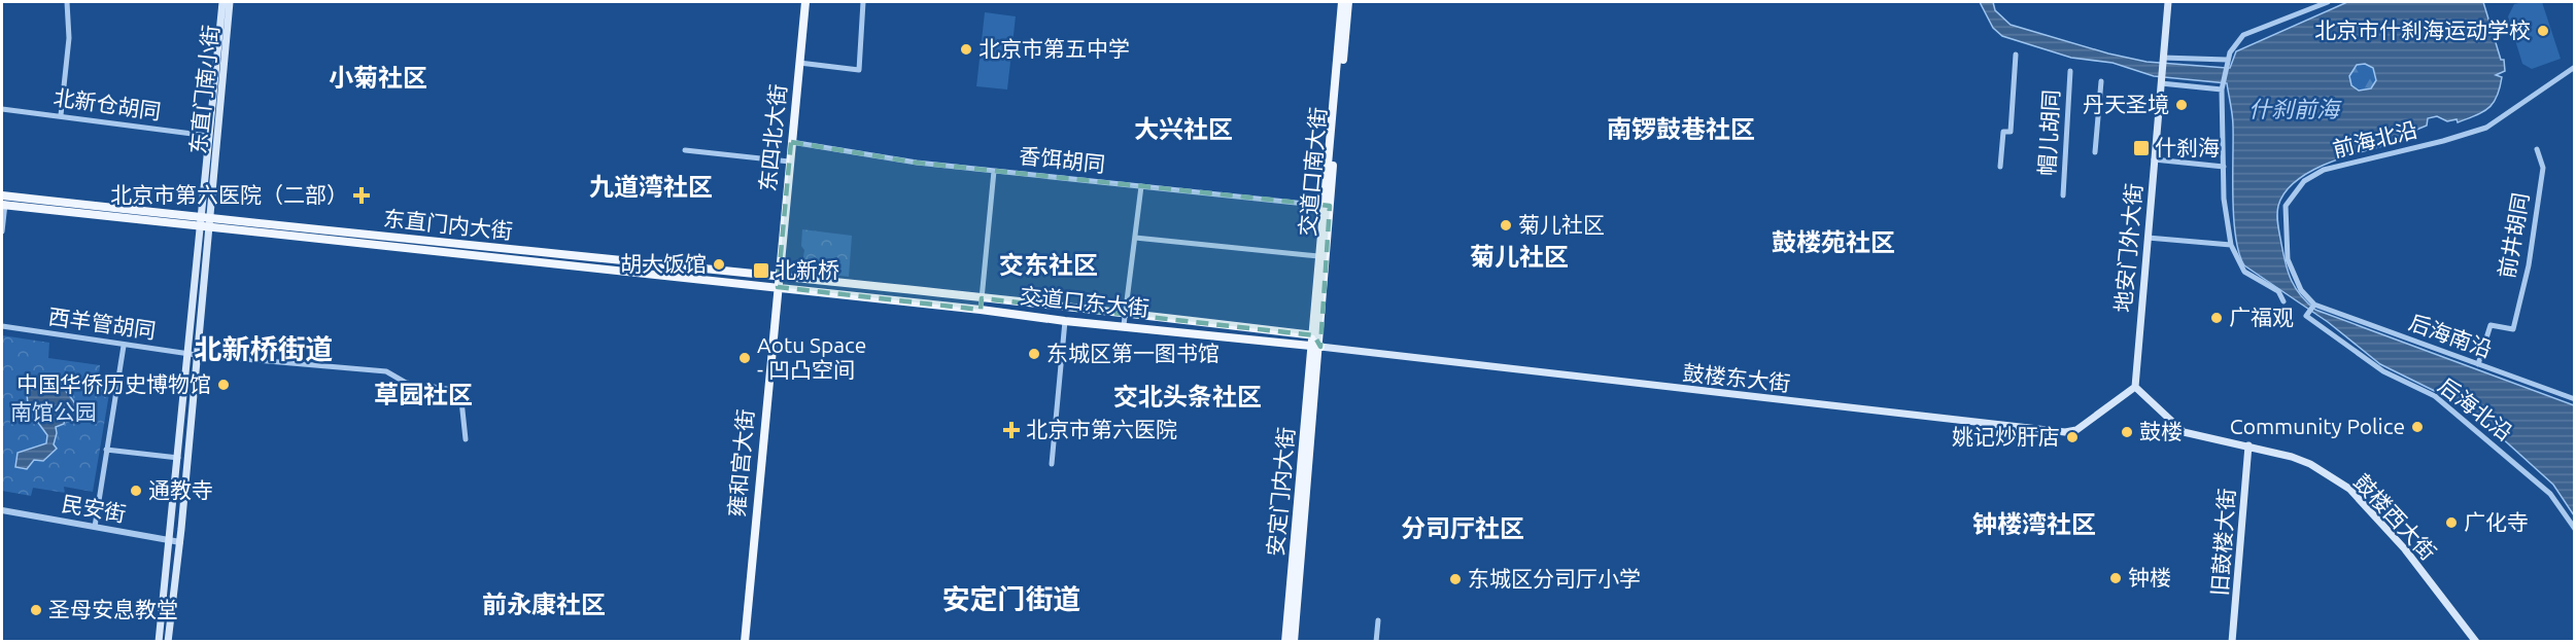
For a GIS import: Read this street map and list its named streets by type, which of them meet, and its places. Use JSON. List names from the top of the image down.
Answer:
{
  "streets": {
    "main road": [
      "东直门南小街",
      "东四北大街",
      "交道口南大街",
      "东直门内大街",
      "地安门外大街",
      "交道口东大街",
      "鼓楼东大街",
      "雍和宫大街",
      "安定门内大街",
      "鼓楼西大街",
      "旧鼓楼大街"
    ],
    "street": [
      "北新仓胡同",
      "帽儿胡同",
      "前海北沿",
      "香饵胡同",
      "前井胡同",
      "西羊管胡同",
      "后海南沿",
      "后海北沿",
      "民安街"
    ]
  },
  "crossings": [
    ["东直门南小街", "北新仓胡同"],
    ["东直门南小街", "东直门内大街"],
    ["东四北大街", "香饵胡同"],
    ["东四北大街", "东直门内大街"],
    ["东四北大街", "交道口东大街"],
    ["东四北大街", "雍和宫大街"],
    ["前海北沿", "后海南沿"],
    ["前海北沿", "后海北沿"],
    ["香饵胡同", "交道口南大街"],
    ["交道口南大街", "交道口东大街"],
    ["交道口南大街", "鼓楼东大街"],
    ["交道口南大街", "安定门内大街"],
    ["东直门内大街", "交道口东大街"],
    ["东直门内大街", "雍和宫大街"],
    ["前井胡同", "后海南沿"],
    ["地安门外大街", "鼓楼东大街"],
    ["地安门外大街", "鼓楼西大街"],
    ["交道口东大街", "鼓楼东大街"],
    ["交道口东大街", "雍和宫大街"],
    ["交道口东大街", "安定门内大街"],
    ["后海南沿", "后海北沿"],
    ["鼓楼东大街", "安定门内大街"],
    ["鼓楼东大街", "鼓楼西大街"],
    ["鼓楼西大街", "旧鼓楼大街"]
  ],
  "districts": [
    "小菊社区",
    "大兴社区",
    "南锣鼓巷社区",
    "九道湾社区",
    "鼓楼苑社区",
    "菊儿社区",
    "交东社区",
    "北新桥街道",
    "草园社区",
    "交北头条社区",
    "钟楼湾社区",
    "分司厅社区",
    "安定门街道",
    "前永康社区"
  ],
  "water": ["什刹前海"],
  "parks": ["南馆公园"],
  "places": {
    "other": [
      "北京市什刹海运动学校",
      "北京市第五中学",
      "丹天圣境",
      "菊儿社区",
      "胡大饭馆",
      "广福观",
      "东城区第一图书馆",
      "Aotu Space - 凹凸空间",
      "中国华侨历史博物馆",
      "Community Police",
      "鼓楼",
      "姚记炒肝店",
      "通教寺",
      "广化寺",
      "钟楼",
      "东城区分司厅小学",
      "圣母安息教堂"
    ],
    "transit": ["什刹海", "北新桥"],
    "health": ["北京市第六医院（二部）", "北京市第六医院"]
  }
}
